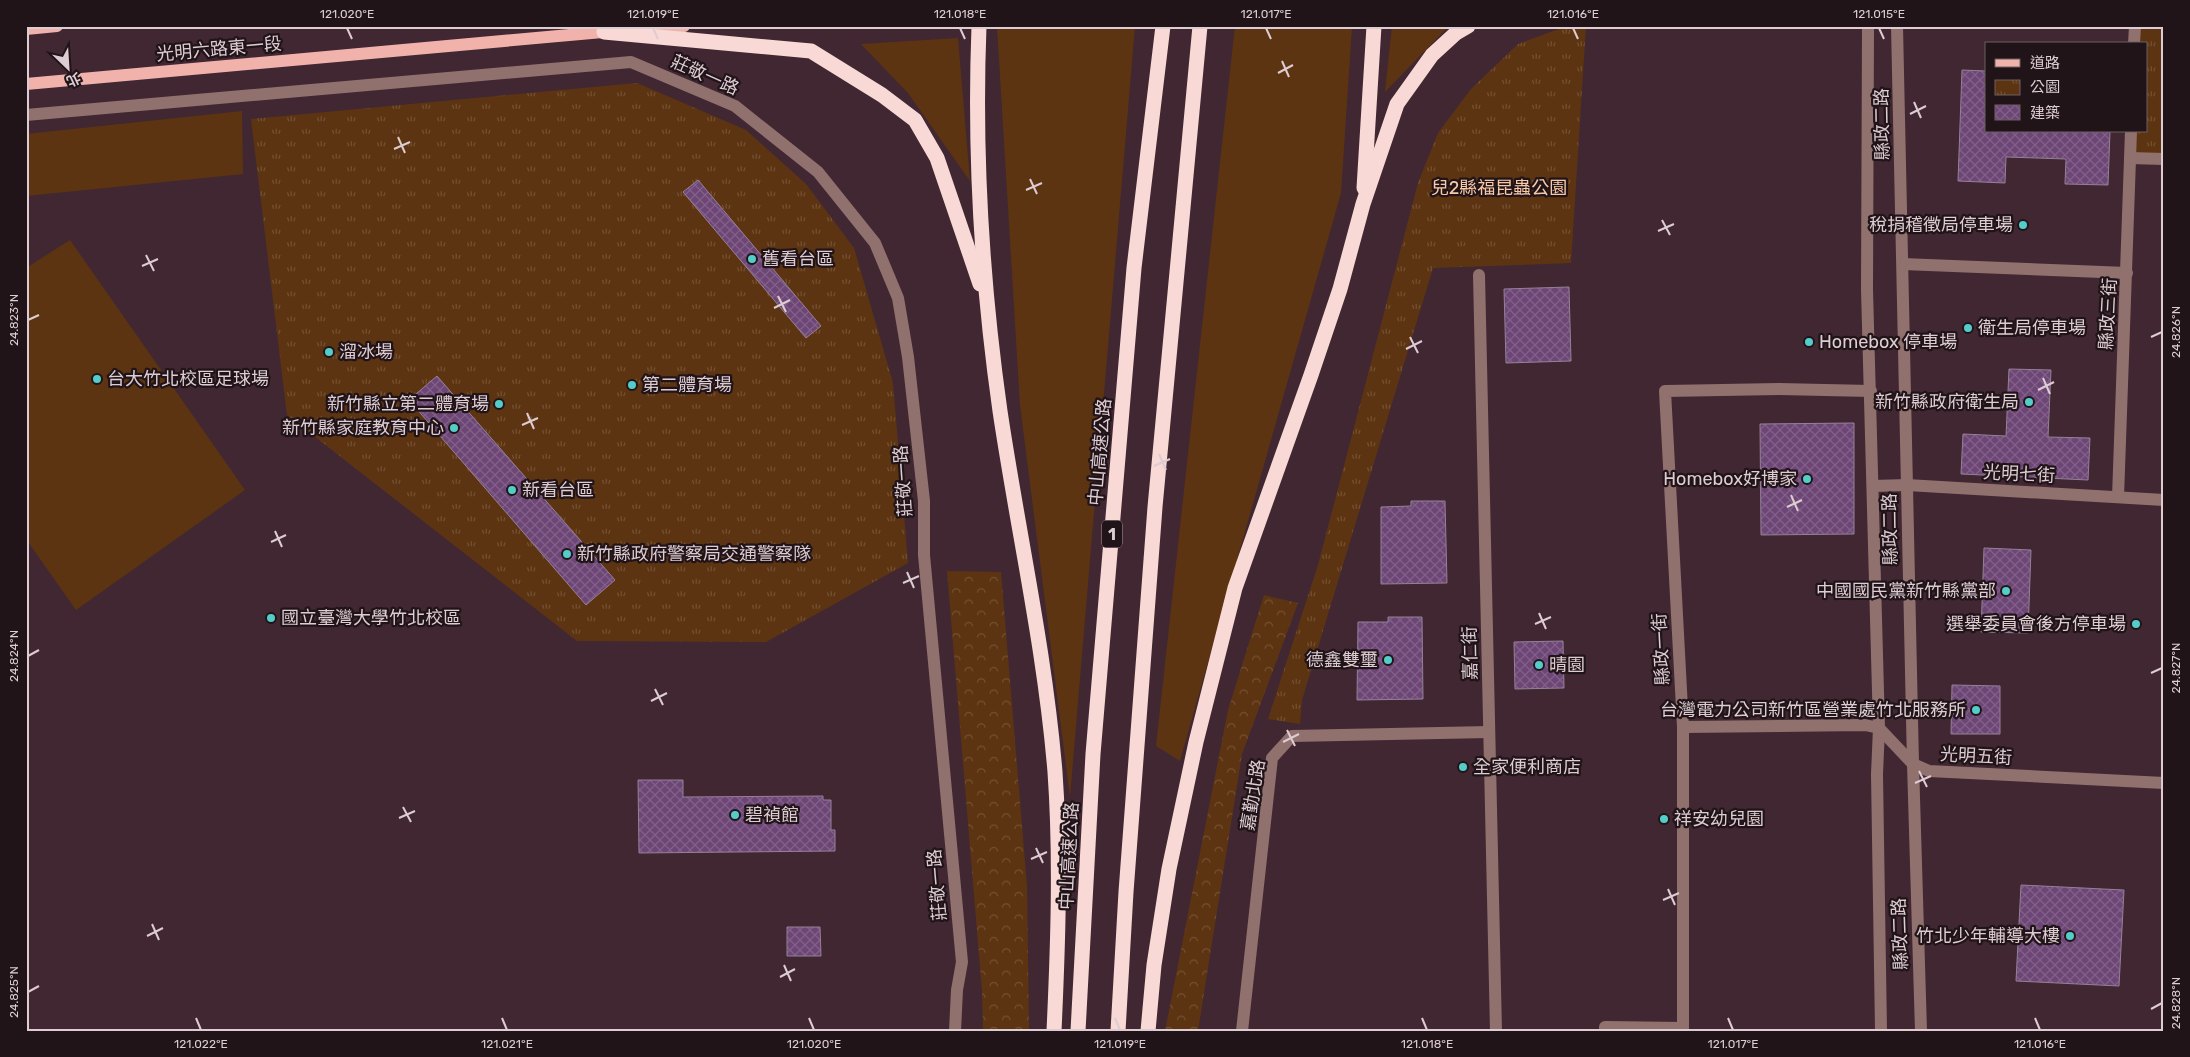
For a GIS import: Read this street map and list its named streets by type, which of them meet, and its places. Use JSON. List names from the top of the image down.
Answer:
{
  "streets": {
    "highway": ["中山高速公路", "1"],
    "main road": ["光明六路東一段"],
    "street": [
      "莊敬一路",
      "縣政二路",
      "縣政三街",
      "光明七街",
      "縣政一街",
      "嘉仁街",
      "光明五街",
      "嘉勤北路"
    ]
  },
  "crossings": [
    ["縣政二路", "光明七街"],
    ["縣政二路", "縣政一街"],
    ["縣政二路", "光明五街"],
    ["縣政三街", "光明七街"],
    ["嘉仁街", "嘉勤北路"]
  ],
  "parks": ["兒2縣福昆蟲公園"],
  "places": [
    "稅捐稽徵局停車場",
    "舊看台區",
    "衛生局停車場",
    "Homebox 停車場",
    "溜冰場",
    "台大竹北校區足球場",
    "第二體育場",
    "新竹縣政府衛生局",
    "新竹縣立第二體育場",
    "新竹縣家庭教育中心",
    "Homebox好博家",
    "新看台區",
    "新竹縣政府警察局交通警察隊",
    "中國國民黨新竹縣黨部",
    "國立臺灣大學竹北校區",
    "選舉委員會後方停車場",
    "德鑫雙璽",
    "晴園",
    "台灣電力公司新竹區營業處竹北服務所",
    "全家便利商店",
    "碧禎館",
    "祥安幼兒園",
    "竹北少年輔導大樓"
  ],
  "legend": ["道路", "公園", "建築"],
  "north": "bottom right",
  "coordinates": [
    "121.020°E",
    "121.019°E",
    "121.018°E",
    "121.017°E",
    "121.016°E",
    "121.015°E",
    "24.823°N",
    "24.826°N",
    "24.824°N",
    "24.827°N",
    "24.825°N",
    "24.828°N",
    "121.022°E",
    "121.021°E"
  ]
}
